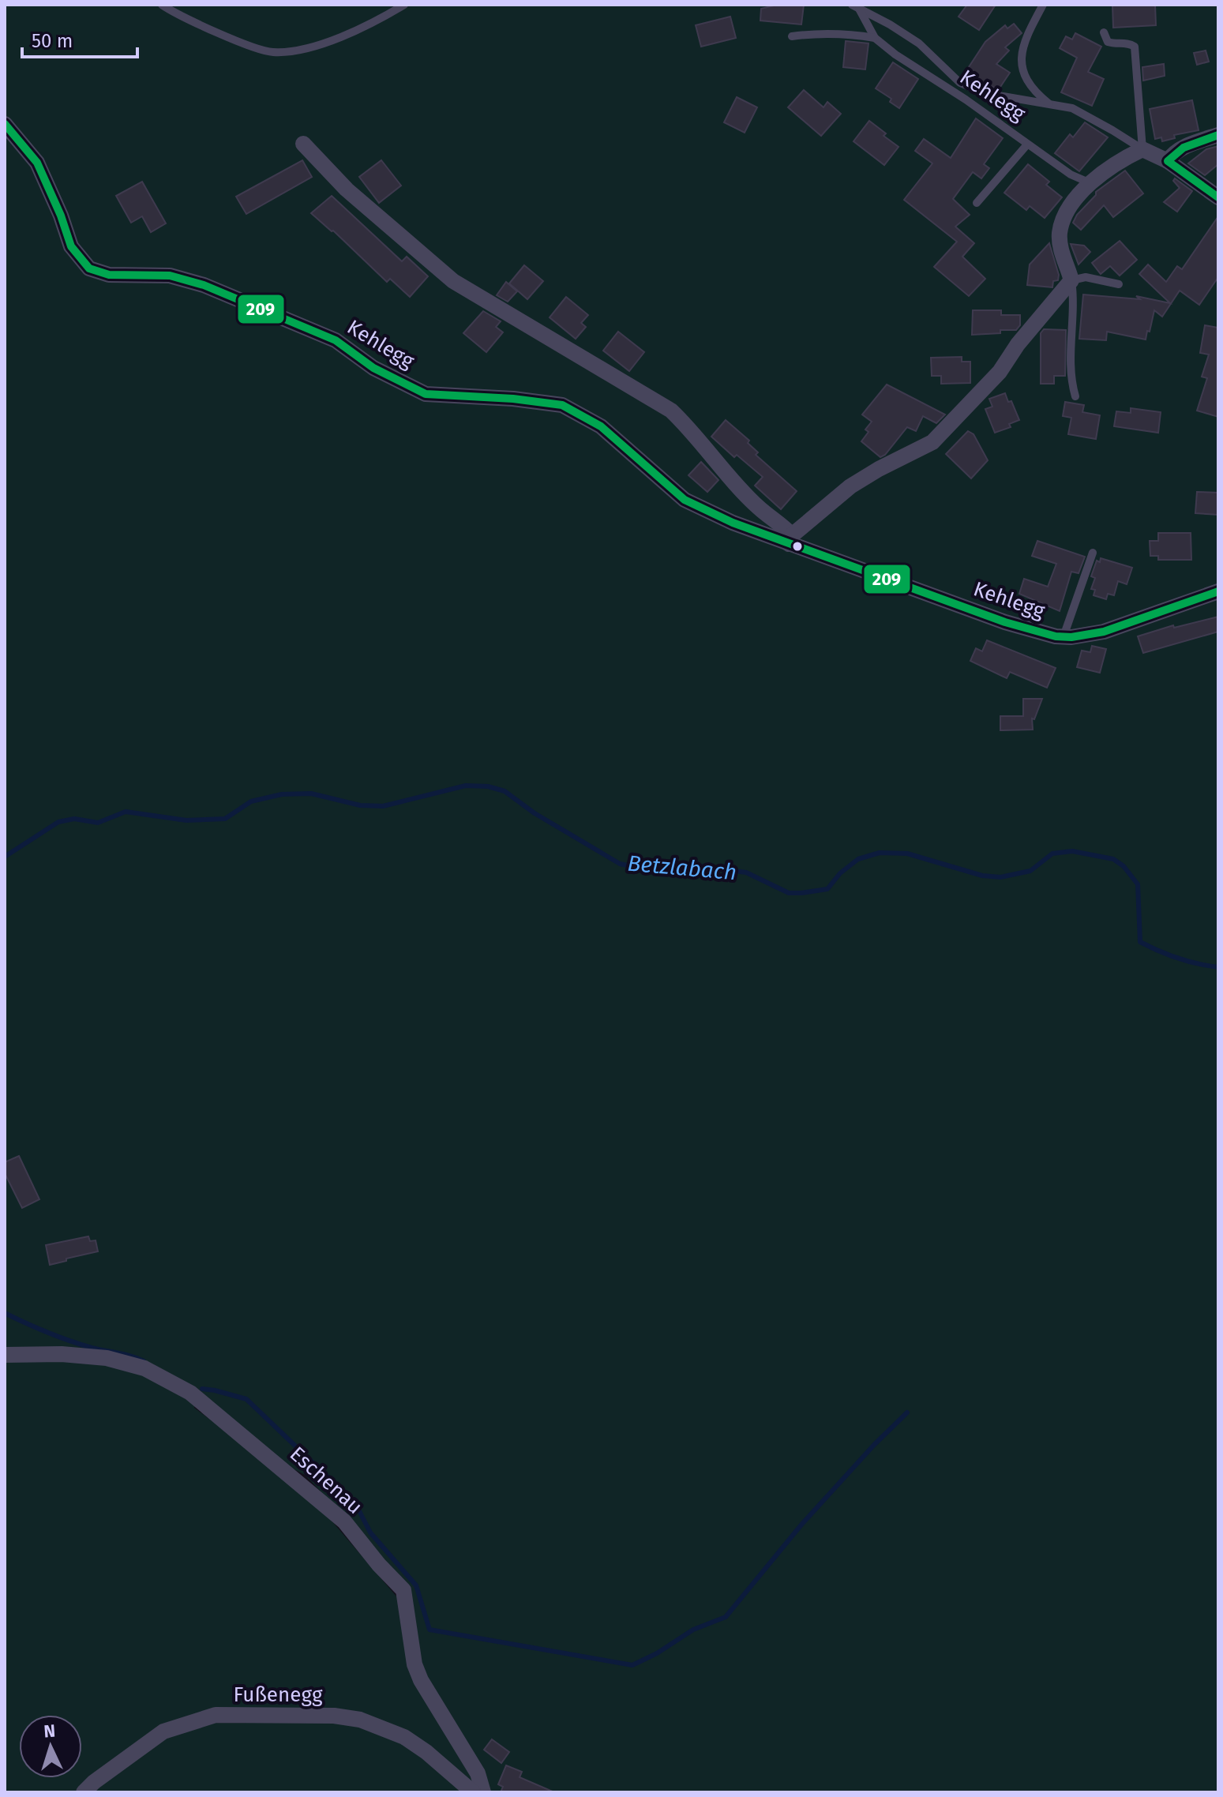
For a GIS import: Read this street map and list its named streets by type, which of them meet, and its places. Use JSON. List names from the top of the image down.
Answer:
{
  "streets": {
    "street": ["Kehlegg", "Eschenau", "Fußenegg"]
  },
  "water": ["Betzlabach"],
  "lines": ["transit line 209"],
  "scale_bar": "50 m",
  "north": "top"
}
